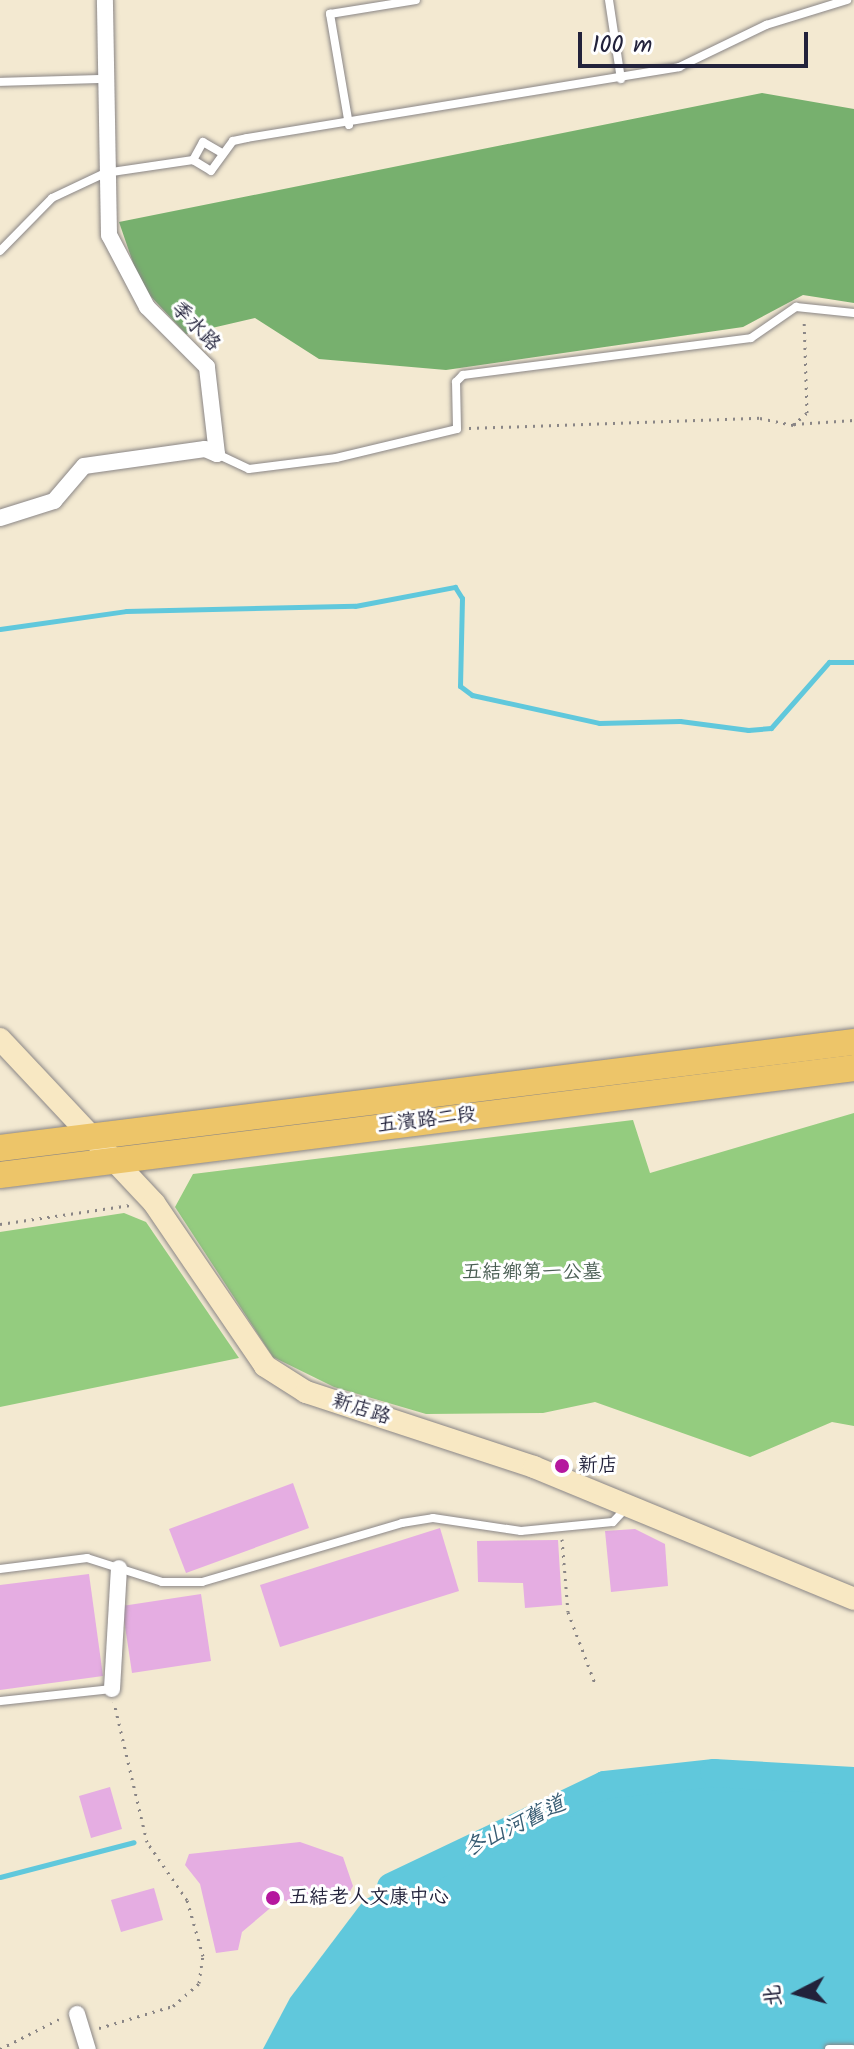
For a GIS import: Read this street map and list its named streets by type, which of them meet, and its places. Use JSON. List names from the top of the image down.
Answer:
{
  "streets": {
    "main road": ["五濱路二段"],
    "street": ["季水路", "新店路"]
  },
  "crossings": [
    ["五濱路二段", "新店路"]
  ],
  "water": ["冬山河舊道"],
  "parks": ["五結鄉第一公墓"],
  "places": ["新店", "五結老人文康中心"],
  "scale_bar": "100 m",
  "north": "left"
}
